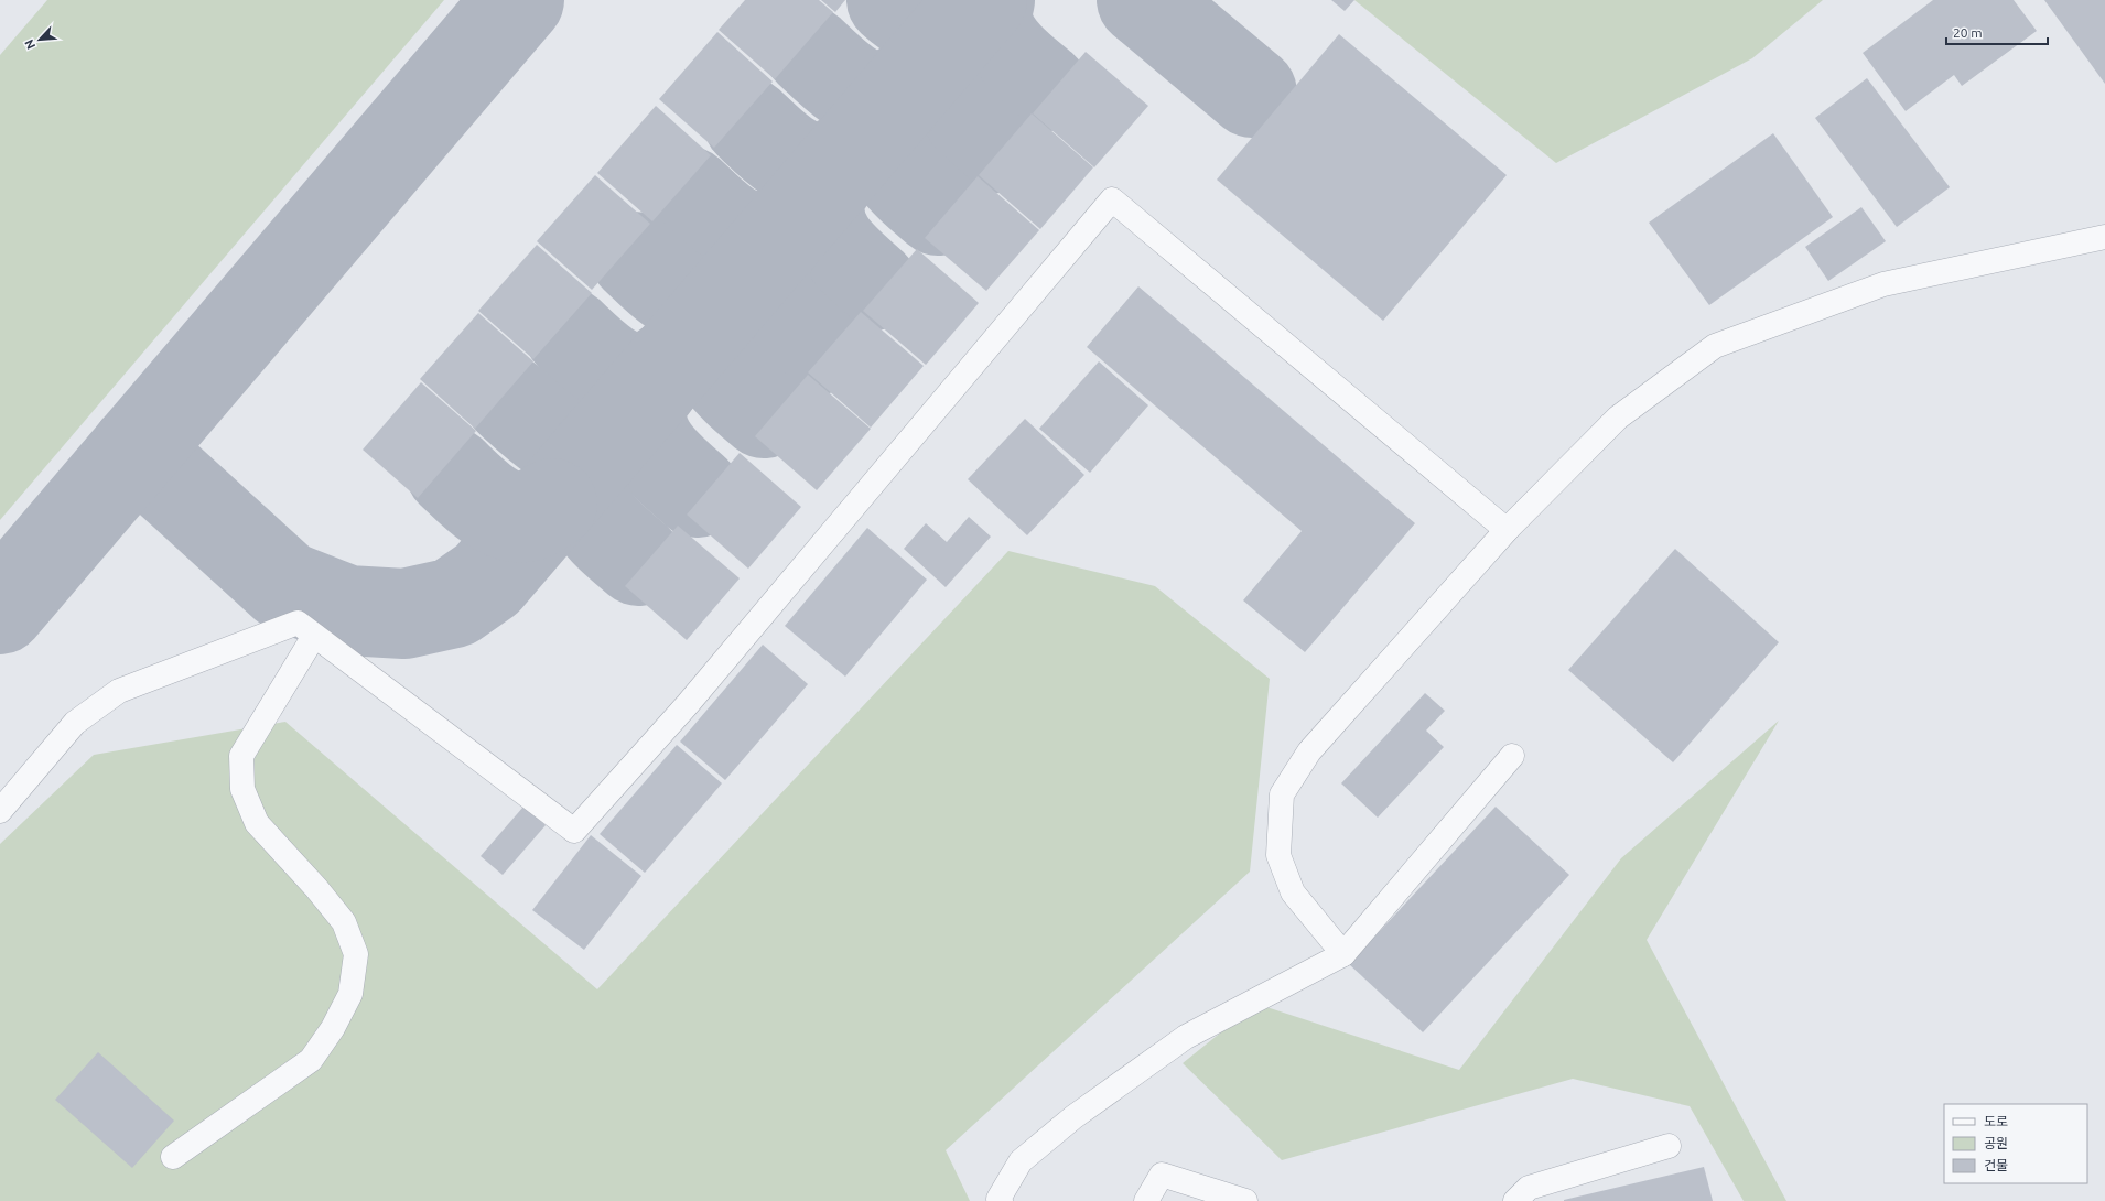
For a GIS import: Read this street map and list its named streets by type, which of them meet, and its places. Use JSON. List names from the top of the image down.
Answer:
{
  "legend": ["도로", "공원", "건물"],
  "scale_bar": "20 m",
  "north": "bottom left"
}
